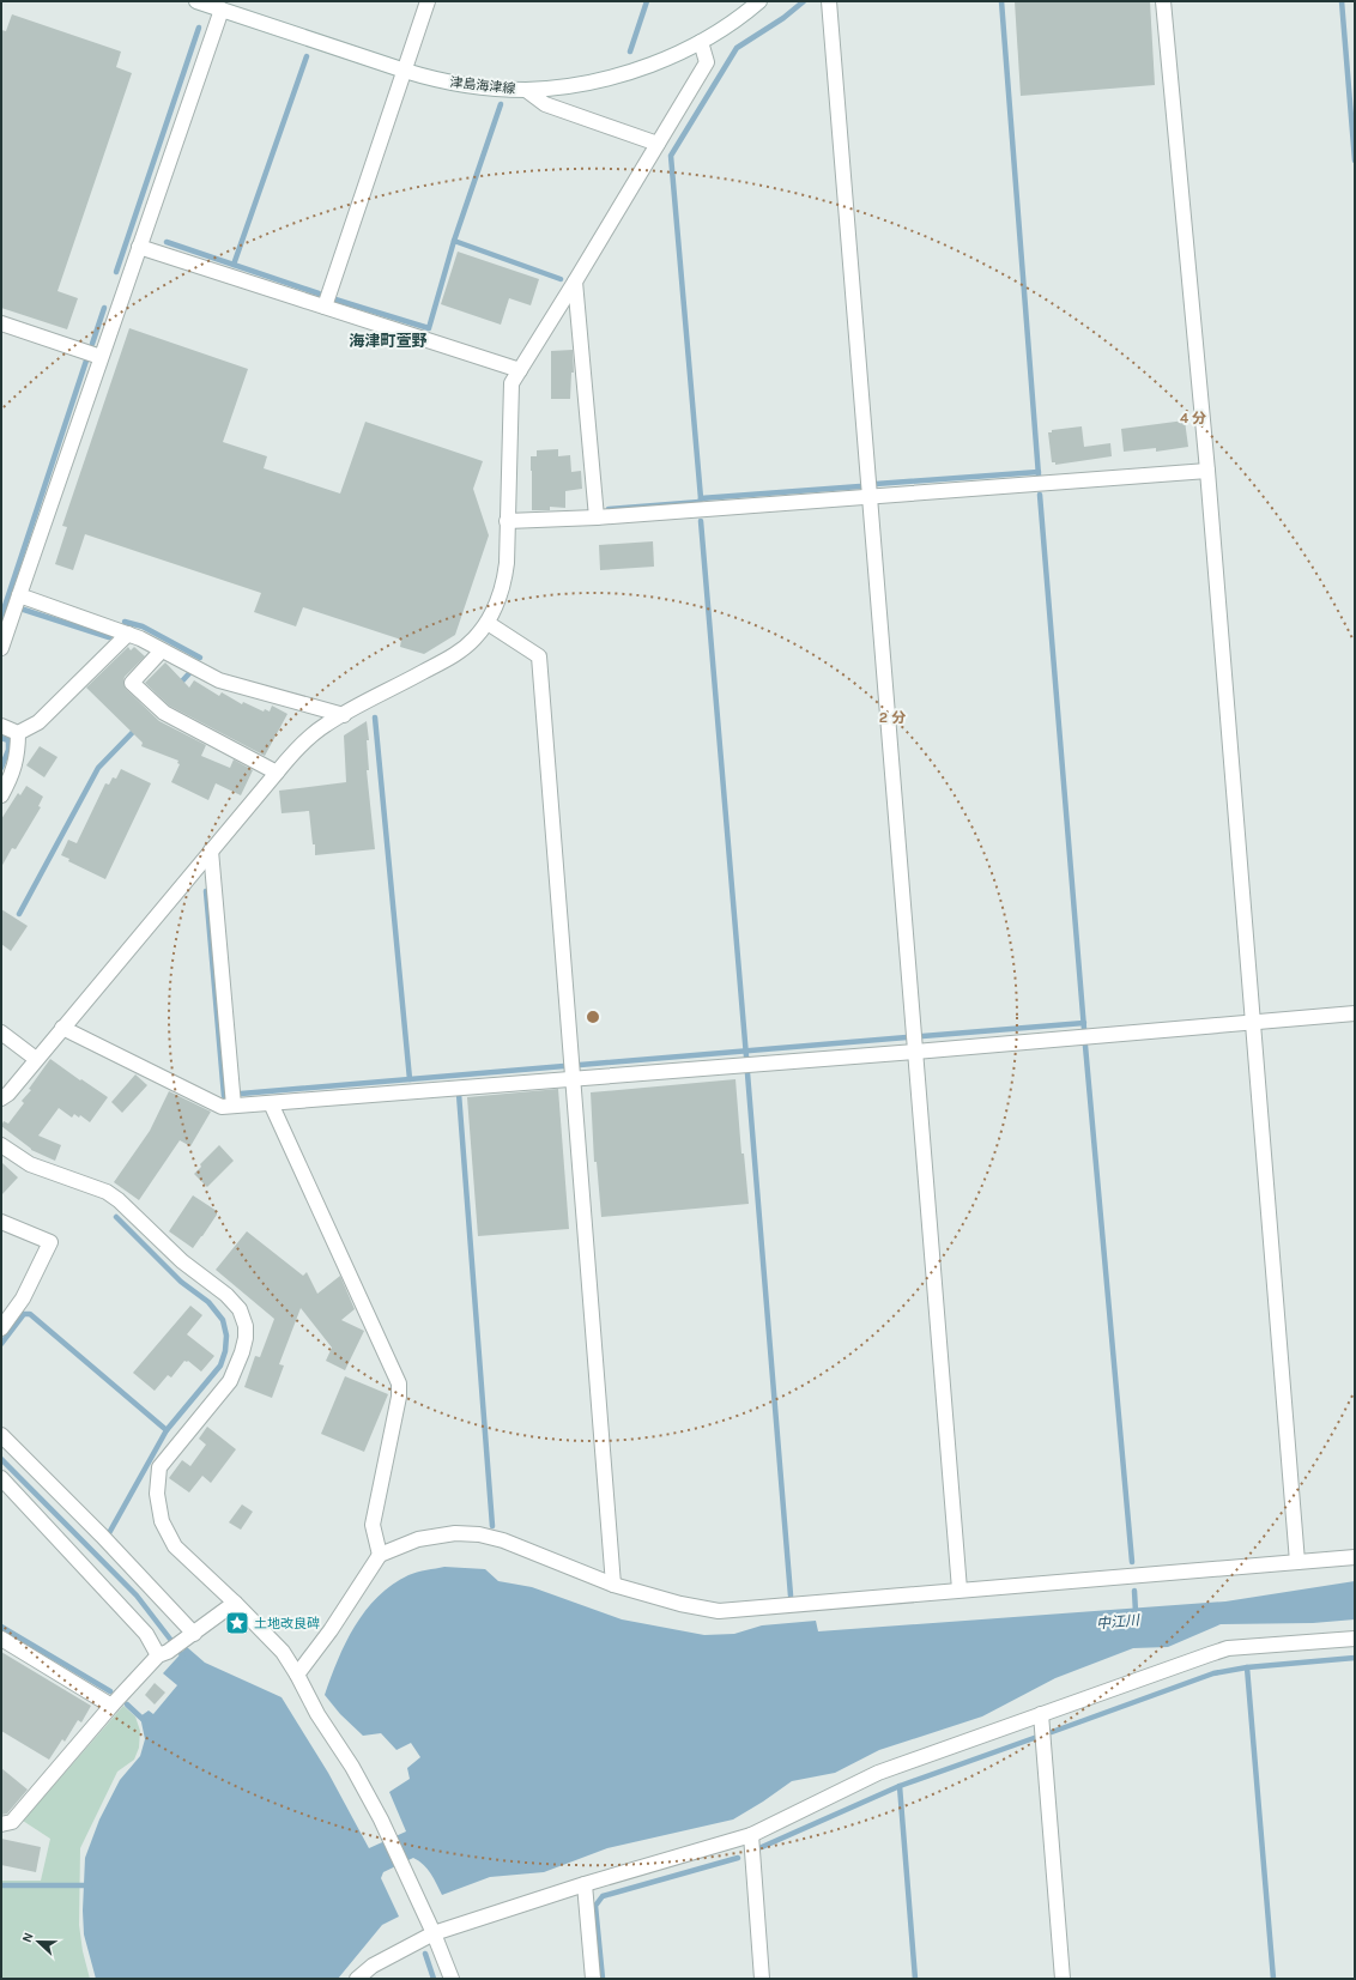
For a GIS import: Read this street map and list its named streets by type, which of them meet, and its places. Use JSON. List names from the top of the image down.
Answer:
{
  "streets": {
    "street": ["津島海津線"]
  },
  "districts": ["海津町萱野"],
  "water": ["中江川"],
  "places": {
    "place": ["土地改良碑"]
  },
  "north": "left",
  "rings": ["4 分", "2 分"]
}
